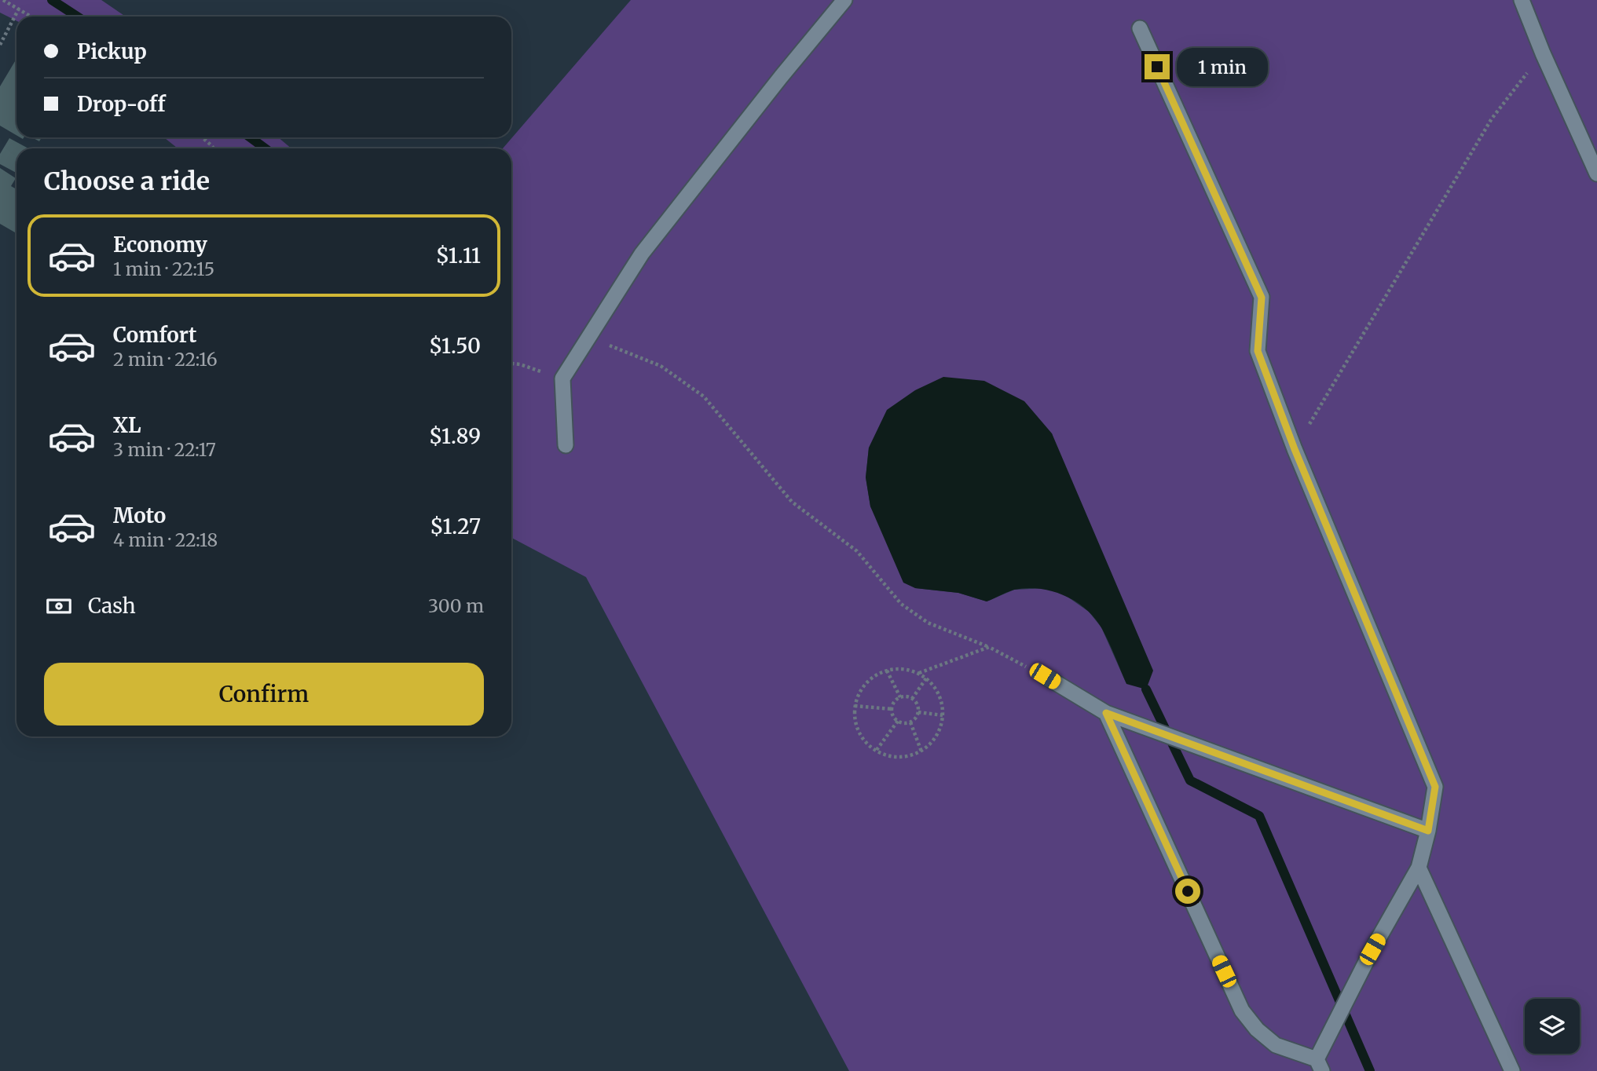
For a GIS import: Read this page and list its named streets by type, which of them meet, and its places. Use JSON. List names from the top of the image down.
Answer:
{
  "page": {
    "banner": ["Pickup", "Drop-off"],
    "bubble": "1 min",
    "heading": "Choose a ride",
    "list": [
      {
        "name": "Economy",
        "note": "1 min · 22:15",
        "value": "$1.11"
      },
      {
        "name": "Comfort",
        "note": "2 min · 22:16",
        "value": "$1.50"
      },
      {
        "name": "XL",
        "note": "3 min · 22:17",
        "value": "$1.89"
      },
      {
        "name": "Moto",
        "note": "4 min · 22:18",
        "value": "$1.27"
      }
    ],
    "pay": ["Cash", "300 m"],
    "buttons": "Confirm"
  }
}
